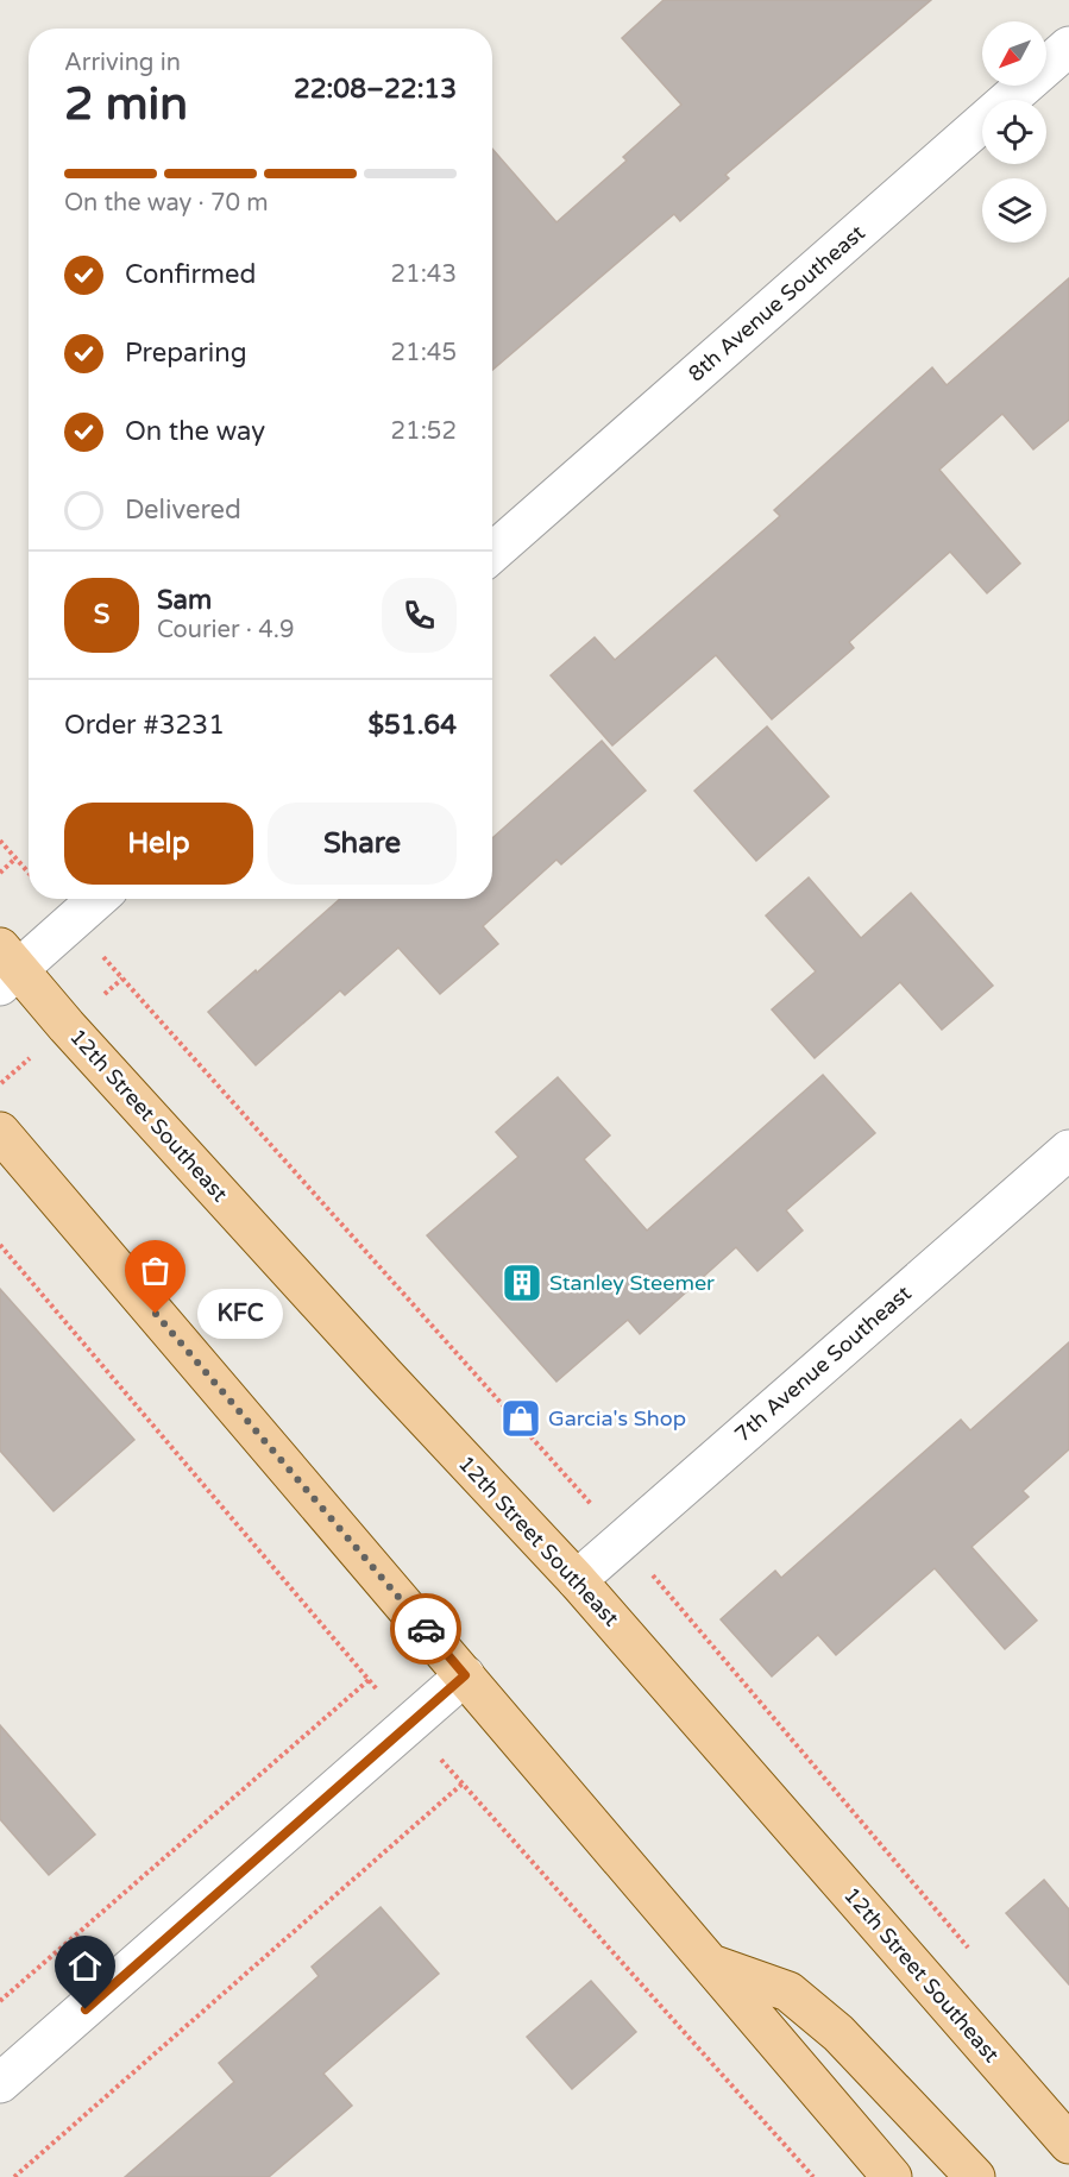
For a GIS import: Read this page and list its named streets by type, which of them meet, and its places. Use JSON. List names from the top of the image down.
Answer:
{
  "streets": {
    "main road": ["12th Street Southeast"],
    "street": ["8th Avenue Southeast", "7th Avenue Southeast"]
  },
  "crossings": [
    ["12th Street Southeast", "7th Avenue Southeast"]
  ],
  "places": {
    "building": ["Stanley Steemer"],
    "other": ["KFC"],
    "shop": ["Garcia's Shop"]
  },
  "north": "bottom left",
  "page": {
    "heading": ["2 min", "Arriving in", "22:08–22:13"],
    "panel": [
      "Sam",
      "Courier · 4.9",
      "Order #3231",
      "$51.64"
    ],
    "bar": "On the way · 70 m",
    "list": [
      ["Confirmed", "21:43"],
      ["Preparing", "21:45"],
      ["On the way", "21:52"],
      "Delivered"
    ],
    "round": "S",
    "buttons": ["Help", "Share"],
    "bubble": "KFC"
  }
}
